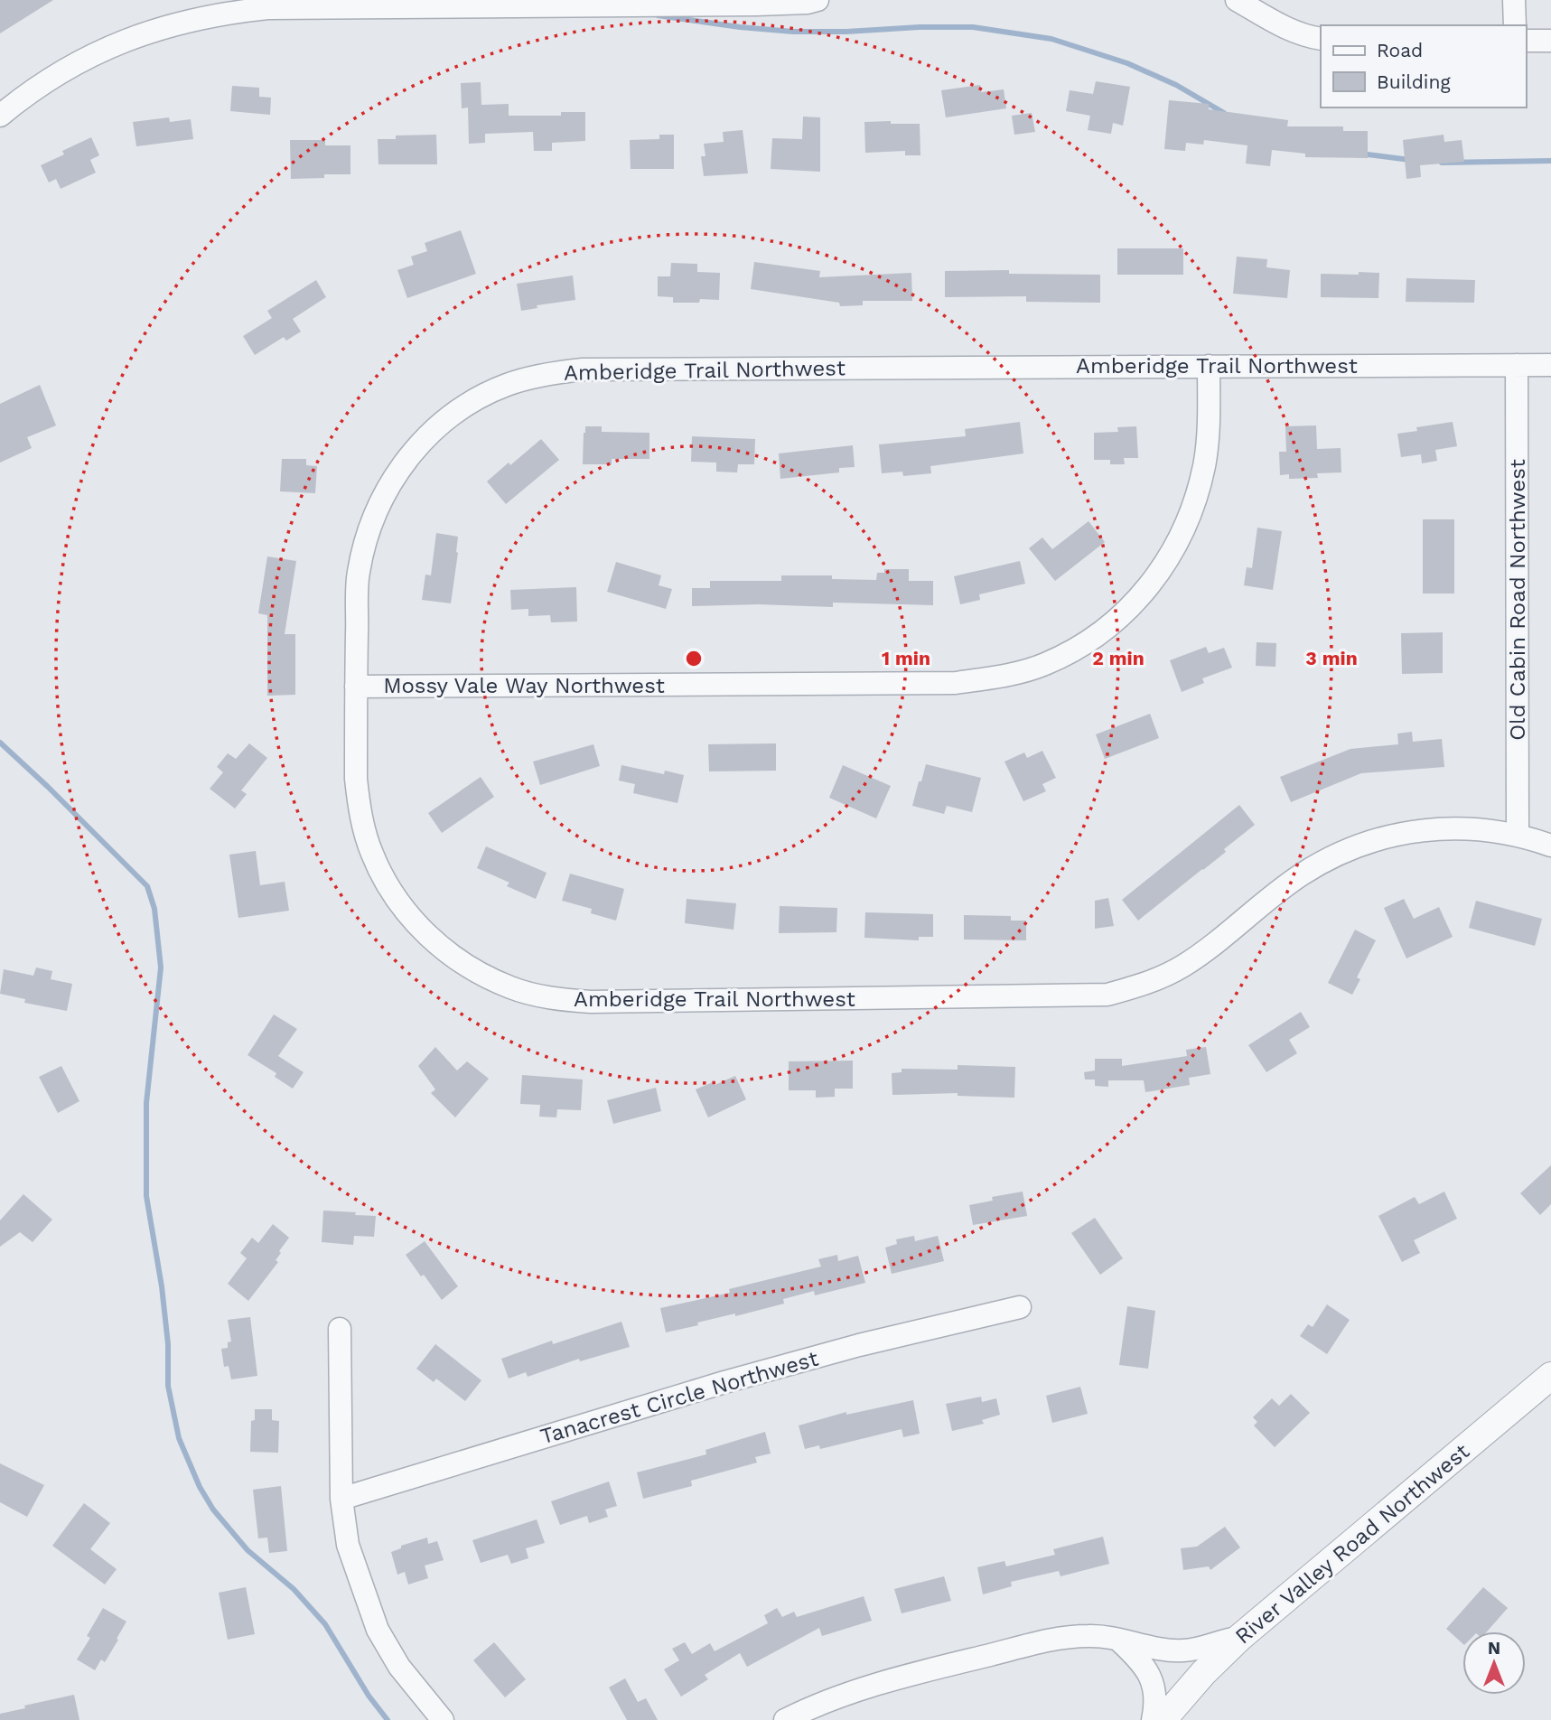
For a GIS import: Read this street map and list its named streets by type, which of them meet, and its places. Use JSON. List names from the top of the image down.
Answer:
{
  "streets": {
    "street": [
      "Amberidge Trail Northwest",
      "Old Cabin Road Northwest",
      "Mossy Vale Way Northwest",
      "Tanacrest Circle Northwest",
      "River Valley Road Northwest"
    ]
  },
  "crossings": [
    ["Amberidge Trail Northwest", "Old Cabin Road Northwest"],
    ["Amberidge Trail Northwest", "Mossy Vale Way Northwest"]
  ],
  "legend": ["Road", "Building"],
  "north": "top",
  "rings": ["1 min", "2 min", "3 min"]
}
